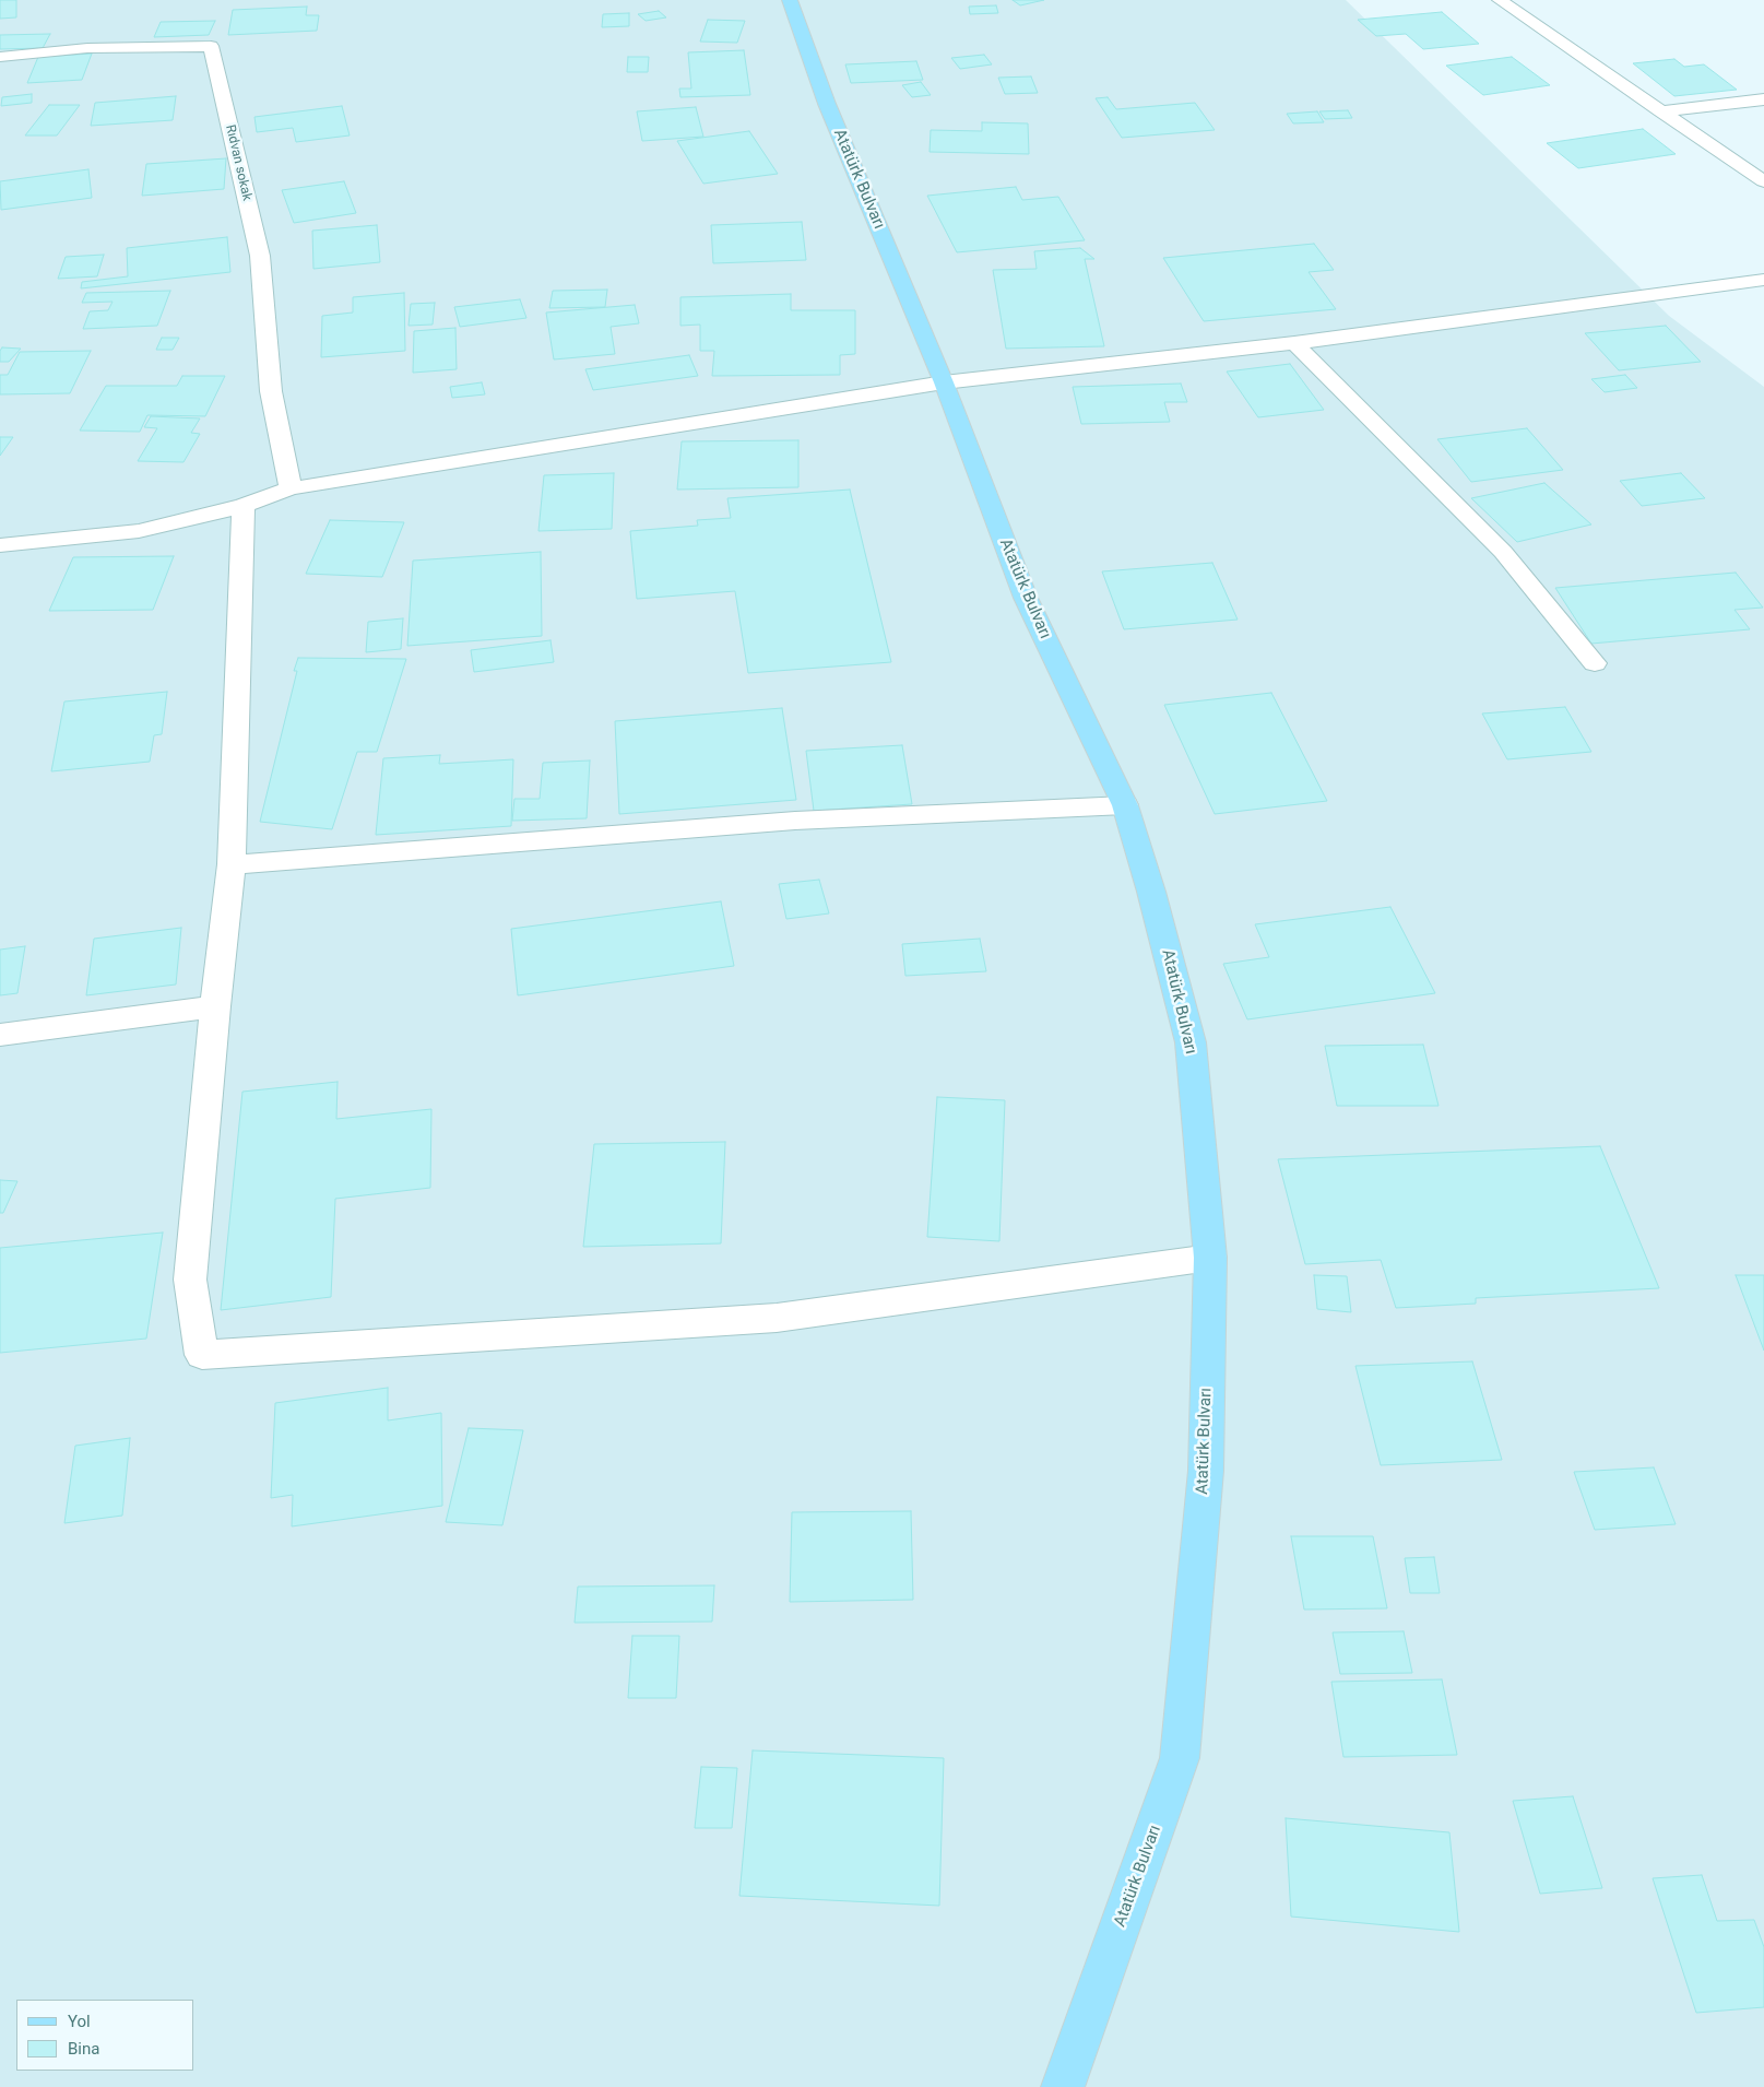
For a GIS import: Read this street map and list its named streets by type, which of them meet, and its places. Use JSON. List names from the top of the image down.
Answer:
{
  "streets": {
    "main road": ["Atatürk Bulvarı"],
    "street": ["Rıdvan sokak"]
  },
  "legend": ["Yol", "Bina"]
}
